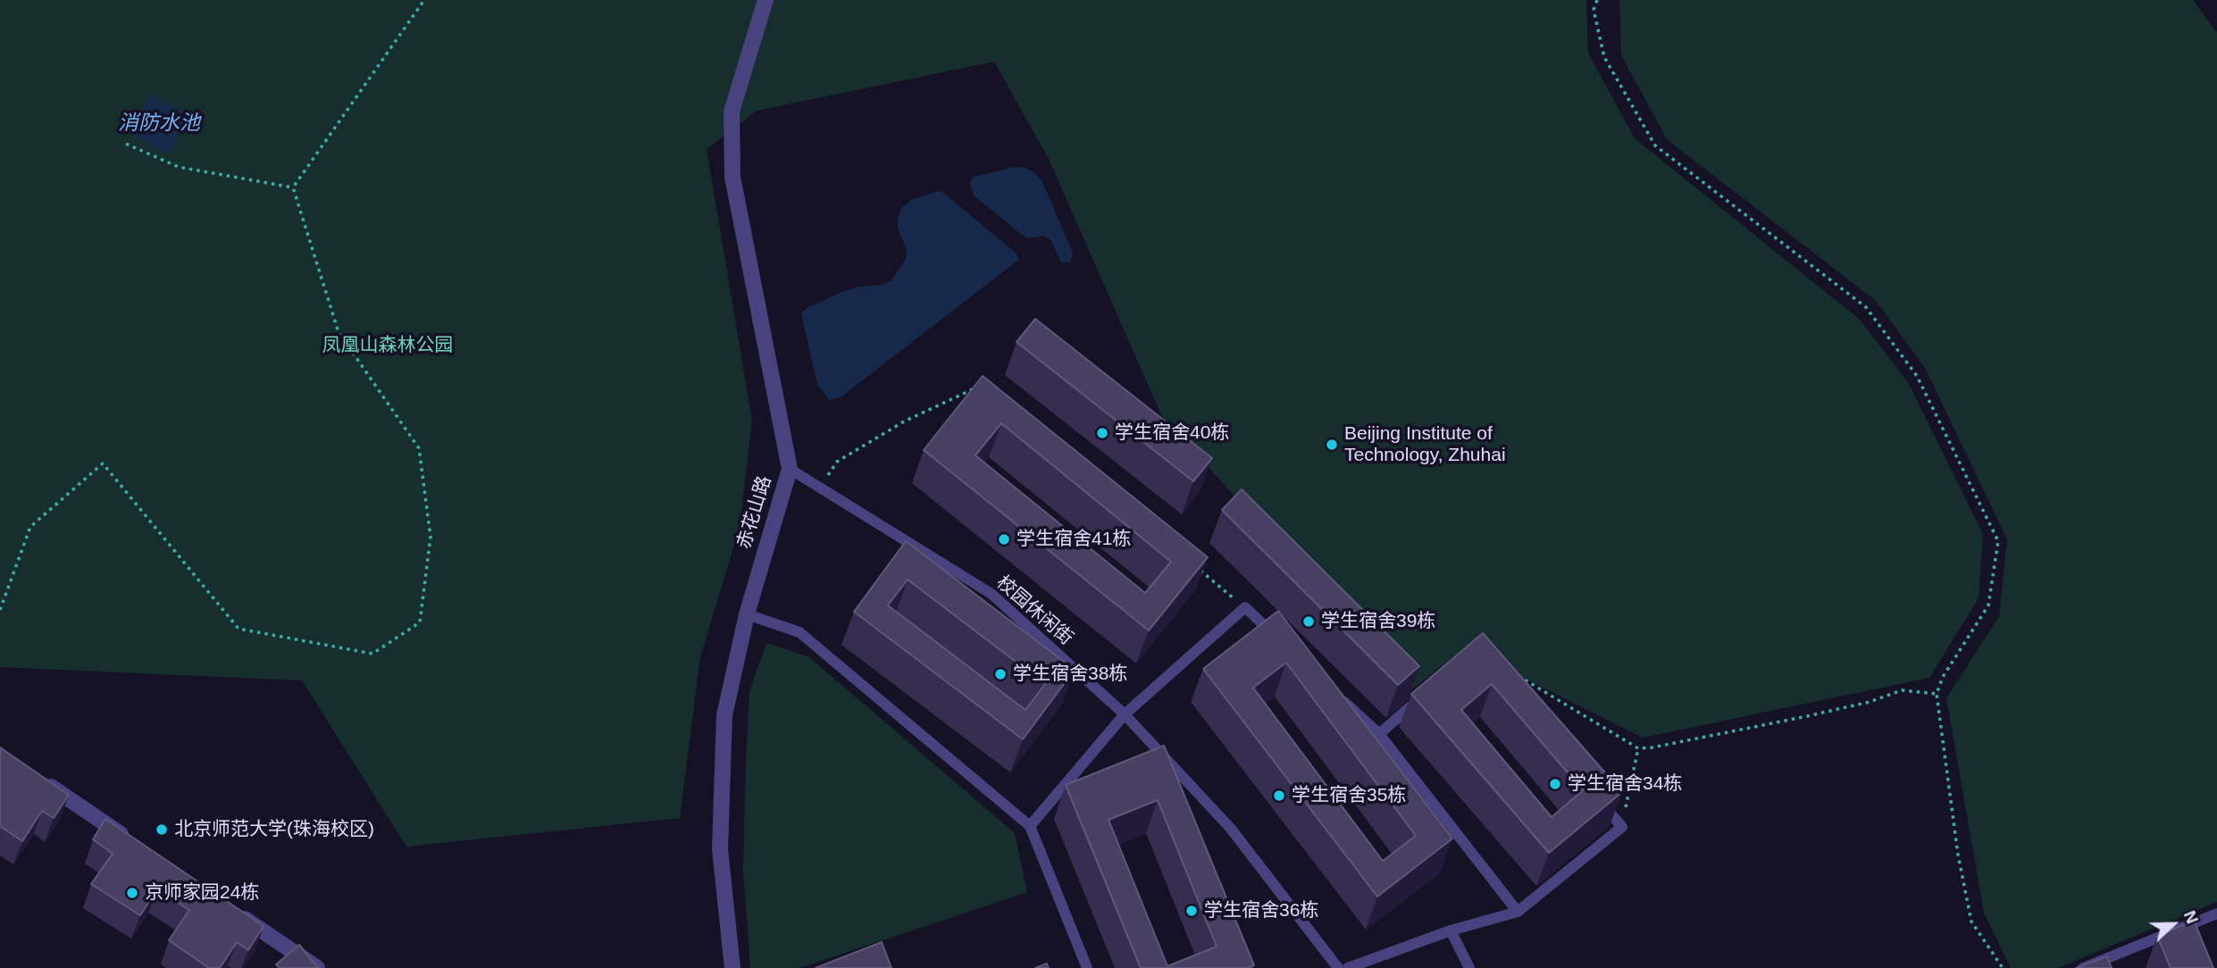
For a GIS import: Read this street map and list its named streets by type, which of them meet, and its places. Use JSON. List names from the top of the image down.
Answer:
{
  "streets": {
    "street": ["赤花山路"],
    "lane": ["校园休闲街"]
  },
  "crossings": [
    ["赤花山路", "校园休闲街"]
  ],
  "water": ["消防水池"],
  "parks": ["凤凰山森林公园"],
  "places": [
    "学生宿舍40栋",
    "Beijing Institute of Technology, Zhuhai",
    "学生宿舍41栋",
    "学生宿舍39栋",
    "学生宿舍38栋",
    "学生宿舍34栋",
    "学生宿舍35栋",
    "北京师范大学(珠海校区)",
    "京师家园24栋",
    "学生宿舍36栋"
  ],
  "north": "right"
}
